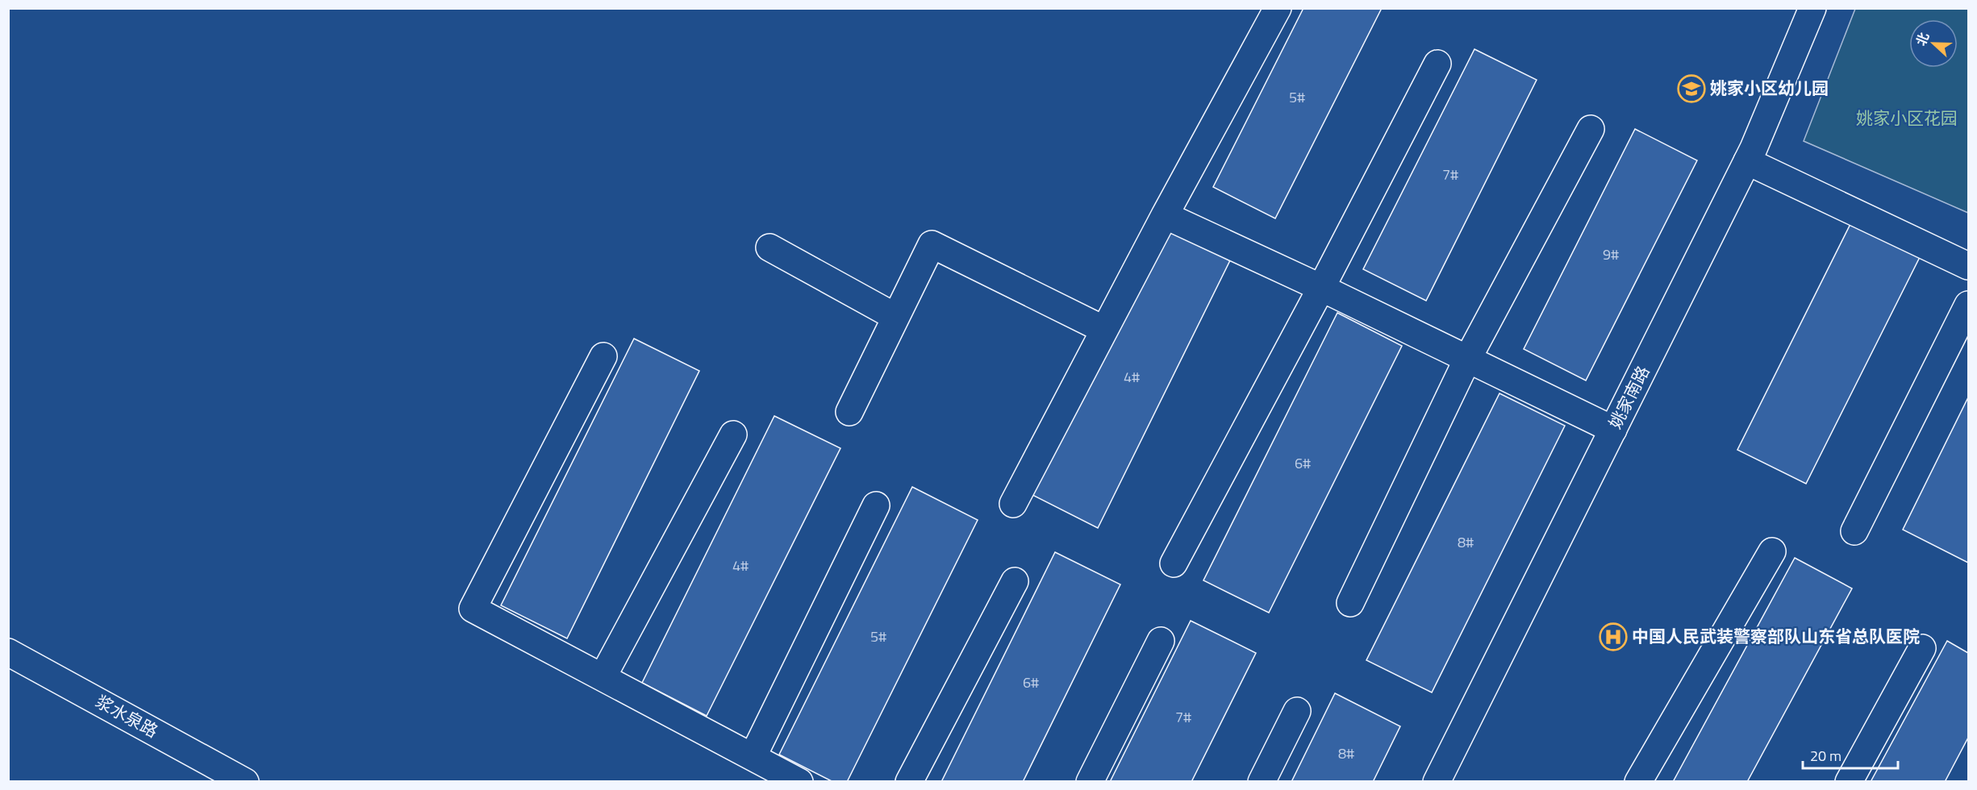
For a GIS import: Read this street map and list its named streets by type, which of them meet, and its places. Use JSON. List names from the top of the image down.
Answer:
{
  "streets": {
    "street": ["姚家南路", "浆水泉路"]
  },
  "parks": ["姚家小区花园"],
  "places": {
    "school or university": ["姚家小区幼儿园"],
    "hospital": ["中国人民武装警察部队山东省总队医院"]
  },
  "house_numbers": [
    "5#",
    "7#",
    "9#",
    "4#",
    "6#",
    "8#",
    "4#",
    "5#",
    "6#",
    "7#",
    "8#"
  ],
  "scale_bar": "20 m",
  "north": "left"
}
